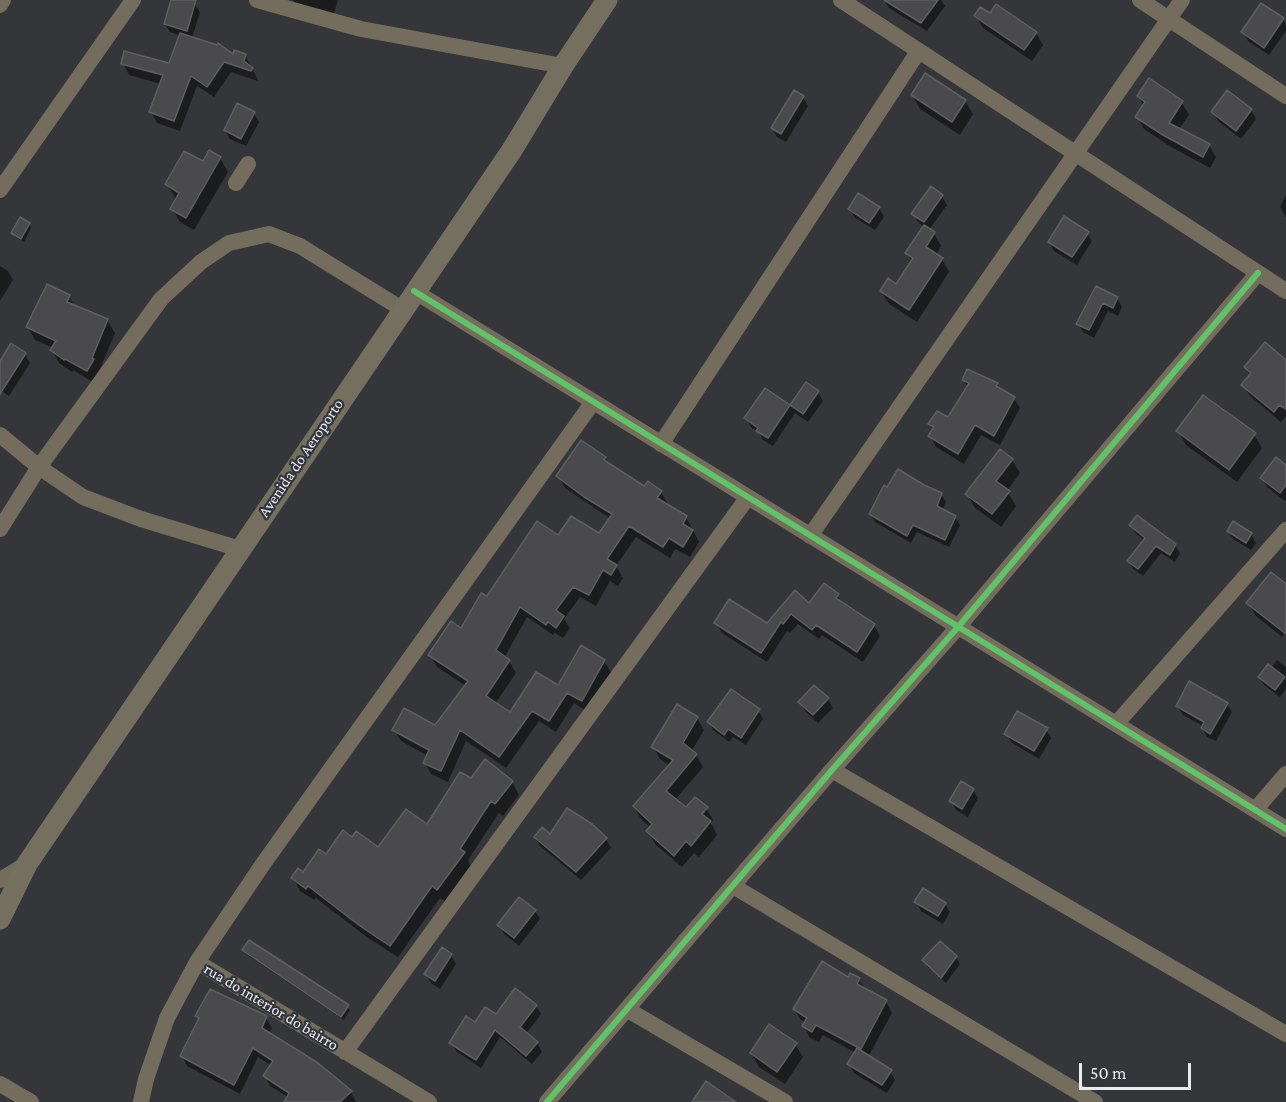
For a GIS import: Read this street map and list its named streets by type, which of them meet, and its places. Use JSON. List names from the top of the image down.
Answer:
{
  "streets": {
    "main road": ["Avenida do Aeroporto"],
    "street": ["rua do interior do bairro"]
  },
  "scale_bar": "50 m"
}
